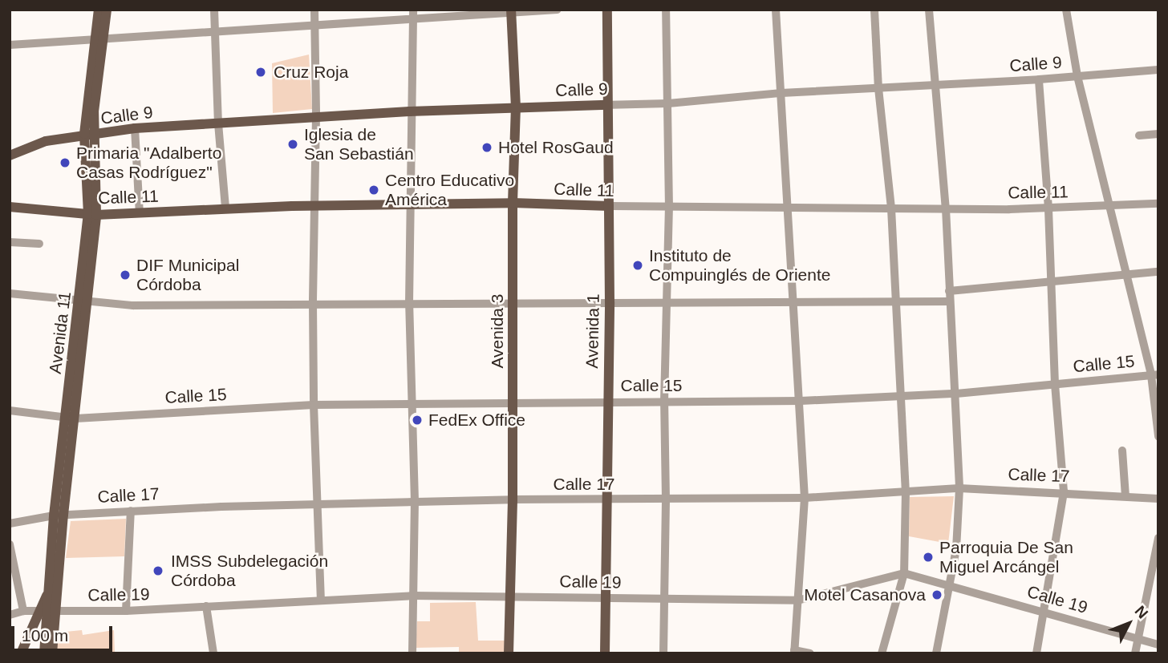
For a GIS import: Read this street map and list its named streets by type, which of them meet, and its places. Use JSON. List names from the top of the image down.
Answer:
{
  "streets": {
    "main road": [
      "Calle 9",
      "Calle 11",
      "Avenida 3",
      "Avenida 1",
      "Avenida 11"
    ],
    "street": ["Calle 15", "Calle 17", "Calle 19"]
  },
  "crossings": [
    ["Calle 9", "Avenida 3"],
    ["Calle 9", "Avenida 1"],
    ["Calle 9", "Avenida 11"],
    ["Calle 11", "Avenida 3"],
    ["Calle 11", "Avenida 1"],
    ["Calle 11", "Avenida 11"],
    ["Avenida 3", "Calle 15"],
    ["Avenida 3", "Calle 17"],
    ["Avenida 3", "Calle 19"],
    ["Avenida 1", "Calle 15"],
    ["Avenida 1", "Calle 17"],
    ["Avenida 1", "Calle 19"],
    ["Avenida 11", "Calle 15"],
    ["Avenida 11", "Calle 17"],
    ["Avenida 11", "Calle 19"]
  ],
  "places": [
    "Cruz Roja",
    "Iglesia de San Sebastián",
    "Hotel RosGaud",
    "Primaria \"Adalberto Casas Rodríguez\"",
    "Centro Educativo América",
    "Instituto de Compuinglés de Oriente",
    "DIF Municipal Córdoba",
    "FedEx Office",
    "Parroquia De San Miguel Arcángel",
    "IMSS Subdelegación Córdoba",
    "Motel Casanova"
  ],
  "scale_bar": "100 m",
  "north": "top right"
}
